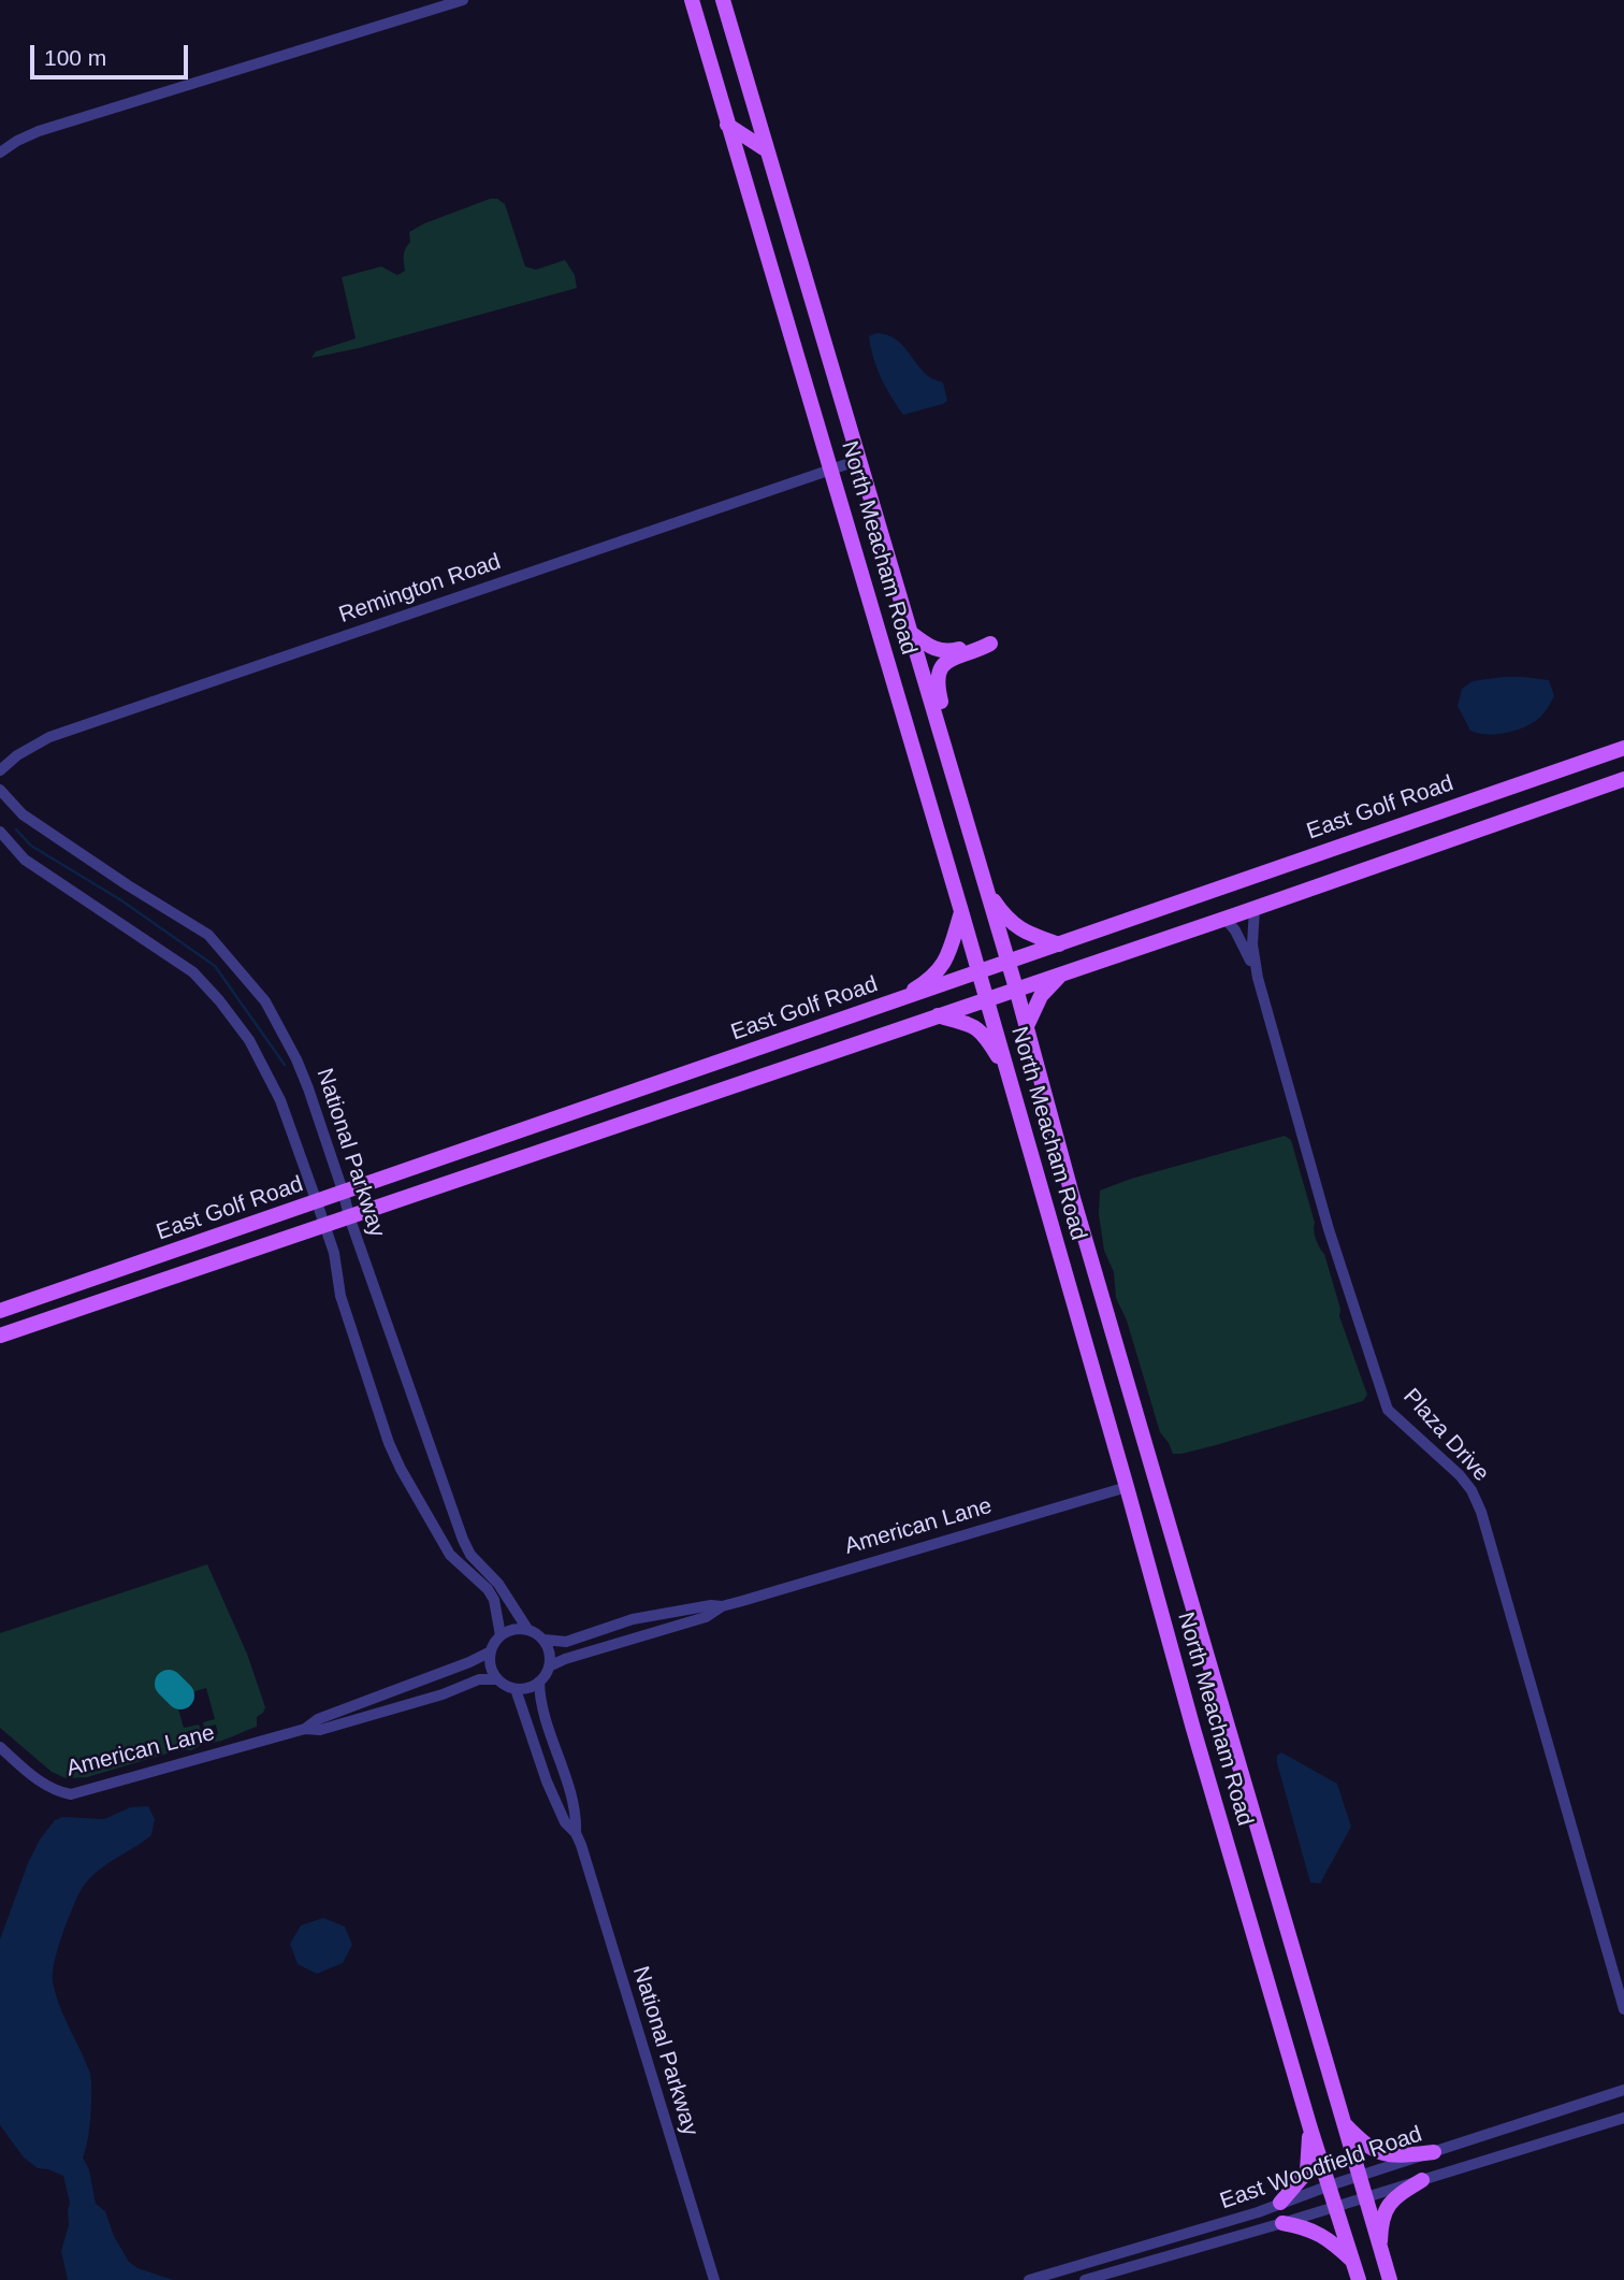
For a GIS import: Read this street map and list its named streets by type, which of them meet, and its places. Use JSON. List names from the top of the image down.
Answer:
{
  "streets": {
    "main road": ["North Meacham Road", "East Golf Road"],
    "street": [
      "Remington Road",
      "National Parkway",
      "Plaza Drive",
      "American Lane",
      "East Woodfield Road"
    ]
  },
  "crossings": [
    ["North Meacham Road", "Remington Road"],
    ["North Meacham Road", "East Golf Road"],
    ["North Meacham Road", "American Lane"],
    ["North Meacham Road", "East Woodfield Road"],
    ["East Golf Road", "National Parkway"],
    ["East Golf Road", "Plaza Drive"],
    ["National Parkway", "American Lane"]
  ],
  "scale_bar": "100 m"
}
